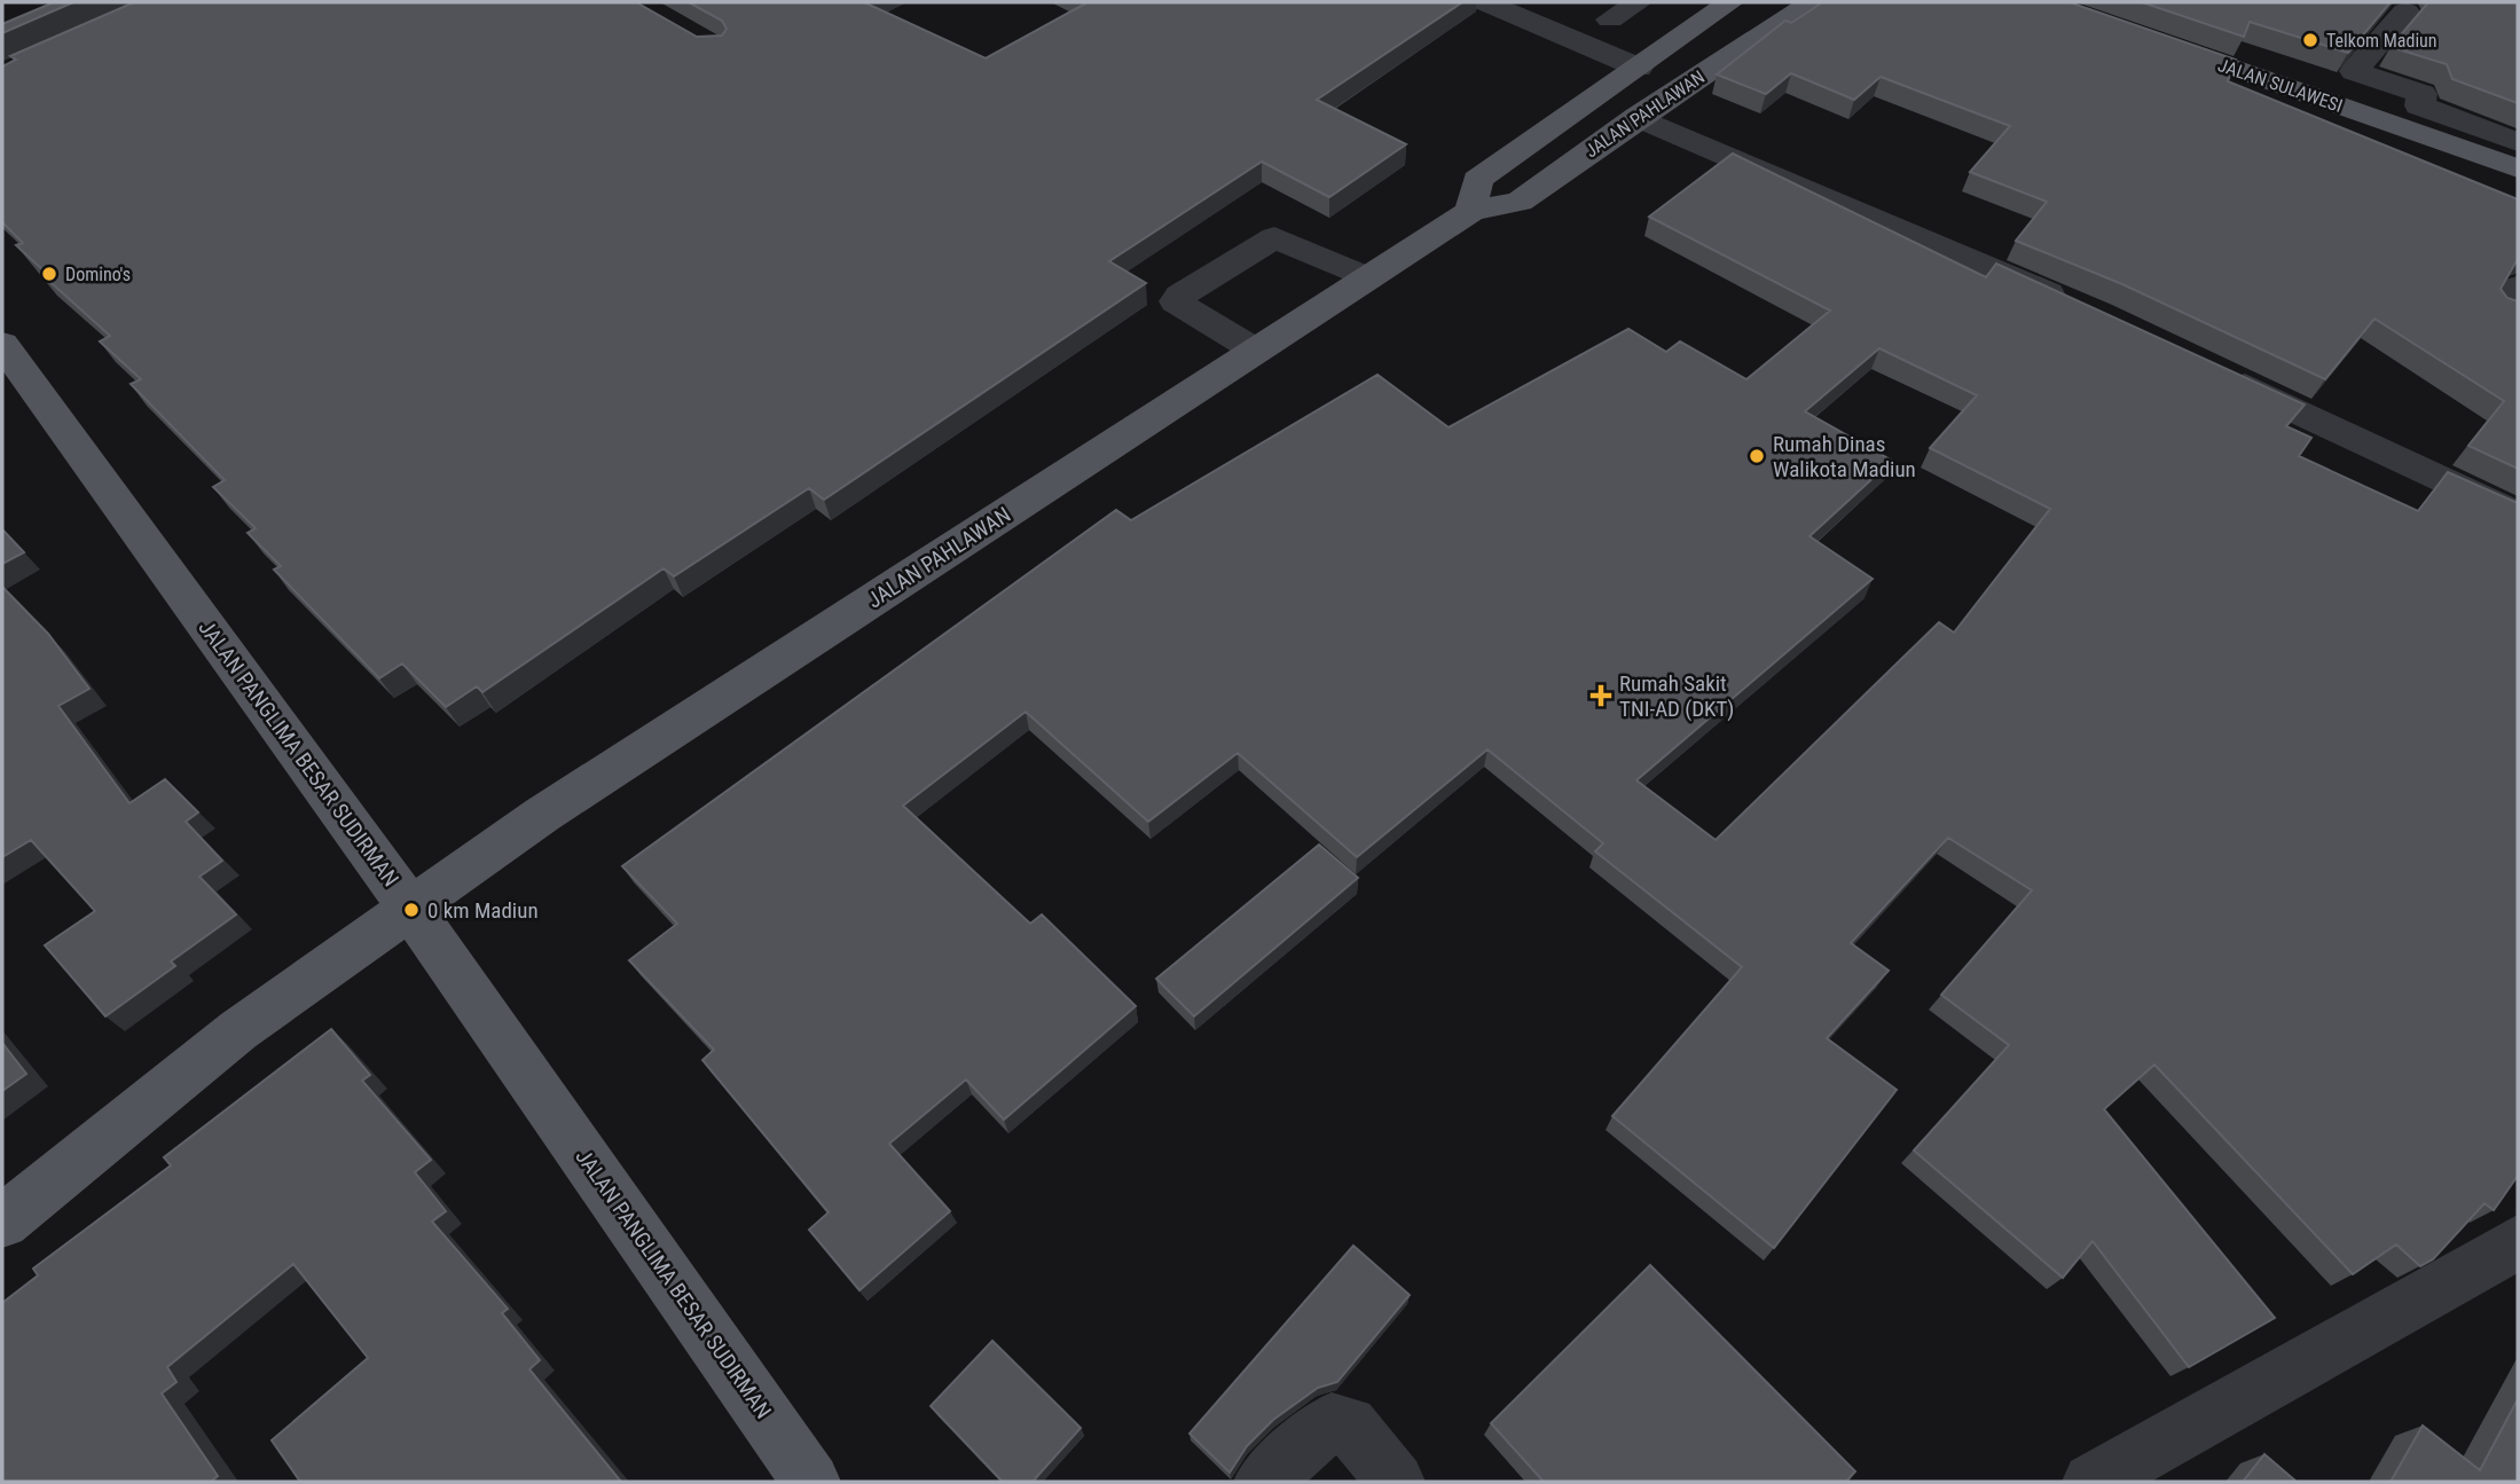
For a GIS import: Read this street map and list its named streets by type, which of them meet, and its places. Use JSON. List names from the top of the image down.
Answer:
{
  "streets": {
    "main road": ["JALAN SULAWESI", "JALAN PAHLAWAN", "JALAN PANGLIMA BESAR SUDIRMAN"]
  },
  "crossings": [
    ["JALAN PAHLAWAN", "JALAN PANGLIMA BESAR SUDIRMAN"]
  ],
  "places": {
    "other": [
      "Telkom Madiun",
      "Domino's",
      "Rumah Dinas Walikota Madiun",
      "0 km Madiun"
    ],
    "health": ["Rumah Sakit TNI-AD (DKT)"]
  }
}
